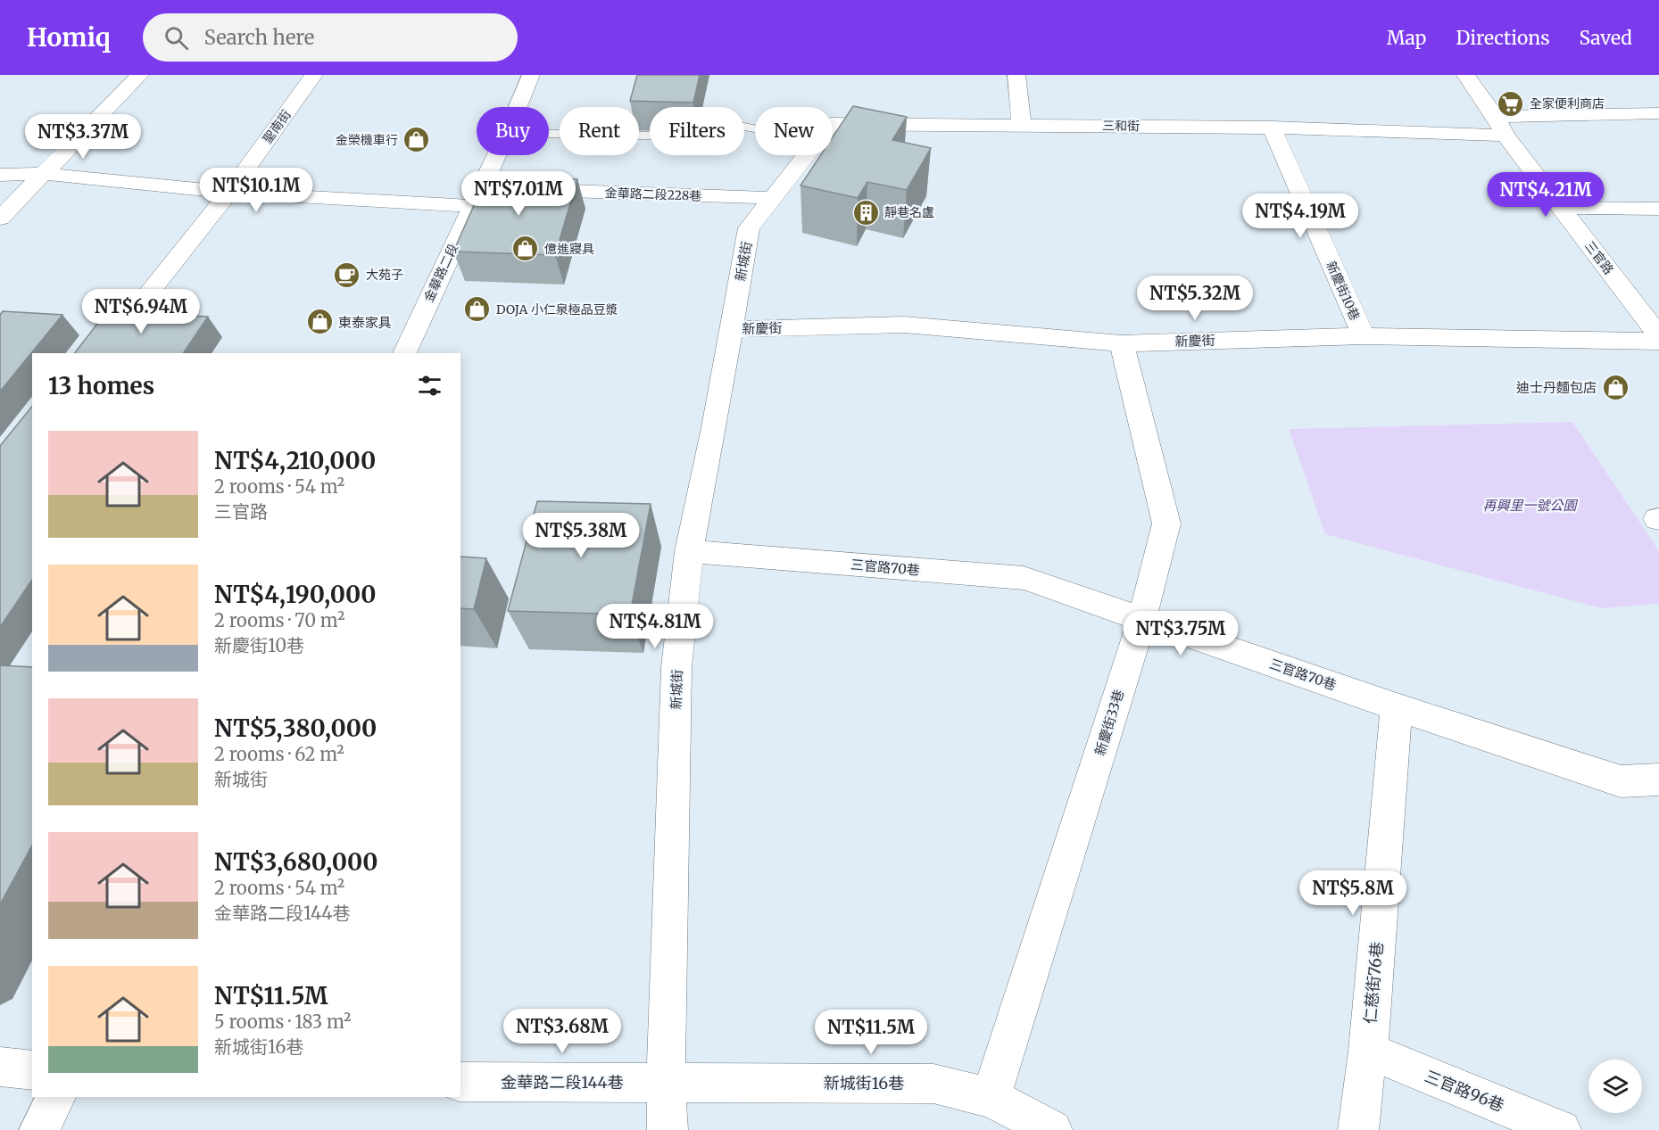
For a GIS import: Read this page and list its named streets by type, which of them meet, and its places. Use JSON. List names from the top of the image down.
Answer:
{
  "streets": {
    "street": [
      "三和街",
      "聖南街",
      "金華路二段228巷",
      "三官路",
      "新城街",
      "金華路二段",
      "新慶街10巷",
      "新慶街",
      "三官路70巷",
      "新慶街33巷",
      "仁慈街76巷",
      "金華路二段144巷",
      "新城街16巷",
      "三官路96巷"
    ]
  },
  "crossings": [
    ["三和街", "金華路二段228巷"],
    ["三和街", "三官路"],
    ["三和街", "新城街"],
    ["三和街", "新慶街10巷"],
    ["金華路二段228巷", "新城街"],
    ["金華路二段228巷", "金華路二段"],
    ["新城街", "新慶街"],
    ["新城街", "三官路70巷"],
    ["新城街", "金華路二段144巷"],
    ["新城街", "新城街16巷"],
    ["新慶街10巷", "新慶街"],
    ["新慶街", "新慶街33巷"],
    ["三官路70巷", "新慶街33巷"],
    ["三官路70巷", "仁慈街76巷"],
    ["新慶街33巷", "新城街16巷"],
    ["仁慈街76巷", "三官路96巷"],
    ["金華路二段144巷", "新城街16巷"]
  ],
  "parks": ["再興里一號公園"],
  "places": {
    "supermarket": ["全家便利商店"],
    "shop": [
      "金榮機車行",
      "億進寢具",
      "DOJA 小仁泉極品豆漿",
      "東泰家具",
      "迪士丹麵包店"
    ],
    "building": ["靜巷名盧"],
    "cafe": ["大苑子"]
  },
  "page": {
    "header": "Homiq",
    "search": "Search here",
    "nav": ["Map", "Directions", "Saved"],
    "chip": [
      "Buy",
      "Rent",
      "Filters",
      "New"
    ],
    "price": [
      "NT$3.37M",
      "NT$10.1M",
      "NT$7.01M",
      "NT$4.21M",
      "NT$4.19M",
      "NT$5.32M",
      "NT$6.94M",
      "NT$5.38M",
      "NT$4.81M",
      "NT$3.75M",
      "NT$5.8M",
      "NT$3.68M",
      "NT$11.5M"
    ],
    "heading": "13 homes",
    "list": [
      {
        "name": "NT$4,210,000",
        "note": "2 rooms · 54 m² · 三官路"
      },
      {
        "name": "NT$4,190,000",
        "note": "2 rooms · 70 m² · 新慶街10巷"
      },
      {
        "name": "NT$5,380,000",
        "note": "2 rooms · 62 m² · 新城街"
      },
      {
        "name": "NT$3,680,000",
        "note": "2 rooms · 54 m² · 金華路二段144巷"
      },
      {
        "name": "NT$11.5M",
        "note": "5 rooms · 183 m² · 新城街16巷"
      }
    ]
  }
}
